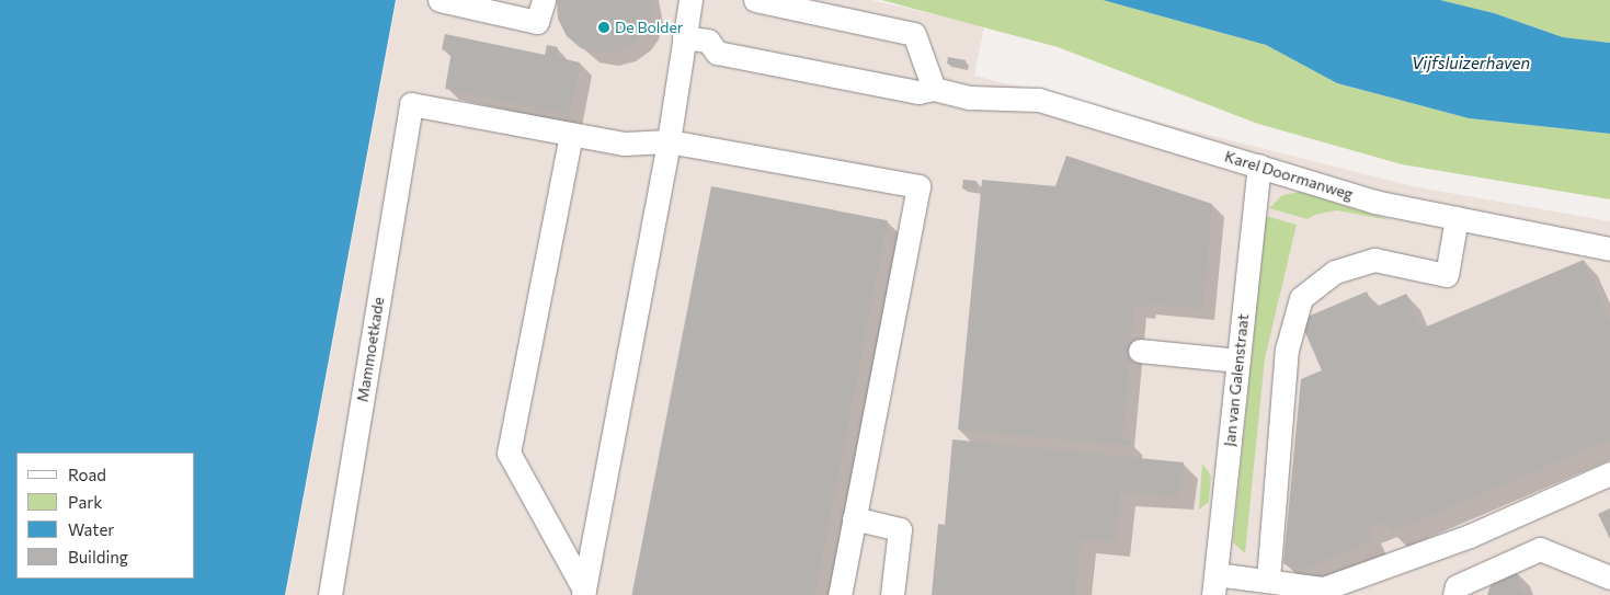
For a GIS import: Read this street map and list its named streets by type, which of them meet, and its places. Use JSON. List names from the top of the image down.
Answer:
{
  "streets": {
    "street": ["Karel Doormanweg", "Mammoetkade", "Jan van Galenstraat"]
  },
  "crossings": [
    ["Karel Doormanweg", "Jan van Galenstraat"]
  ],
  "water": ["Vijfsluizerhaven"],
  "places": ["De Bolder"],
  "legend": [
    "Road",
    "Park",
    "Water",
    "Building"
  ]
}
